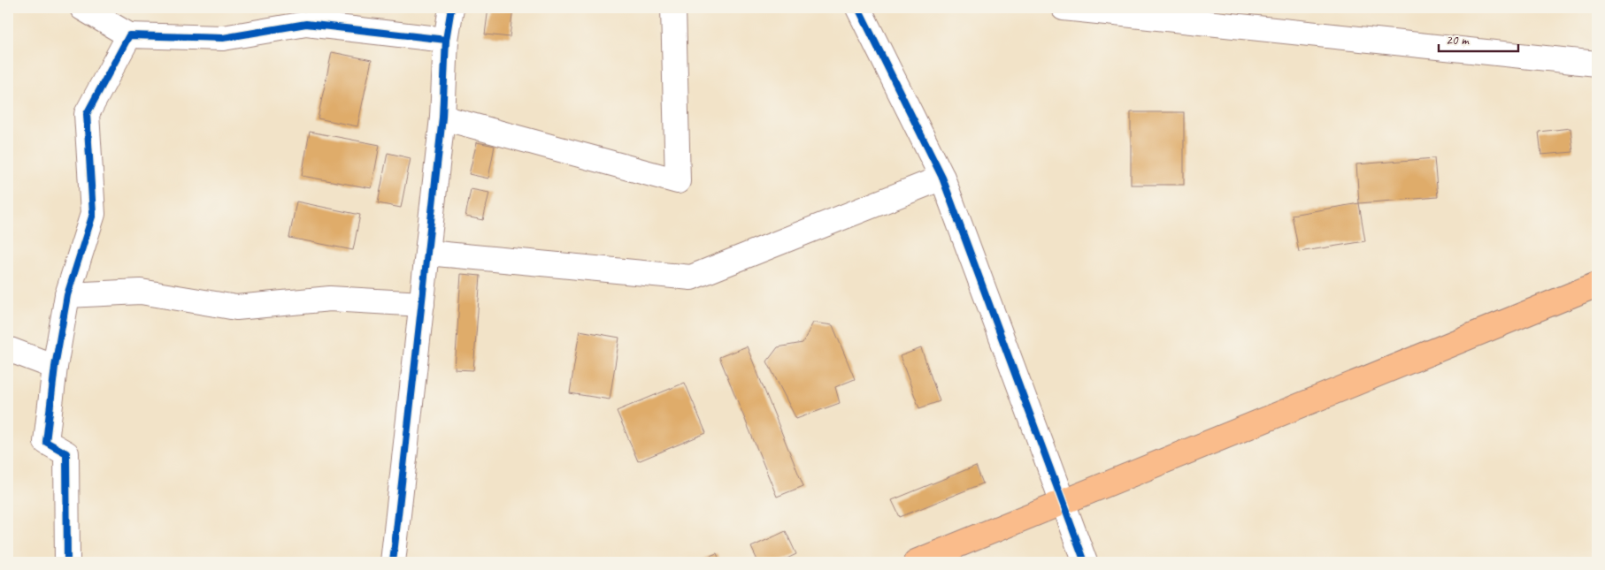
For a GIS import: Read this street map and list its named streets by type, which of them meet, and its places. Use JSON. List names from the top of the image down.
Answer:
{
  "scale_bar": "20 m"
}
